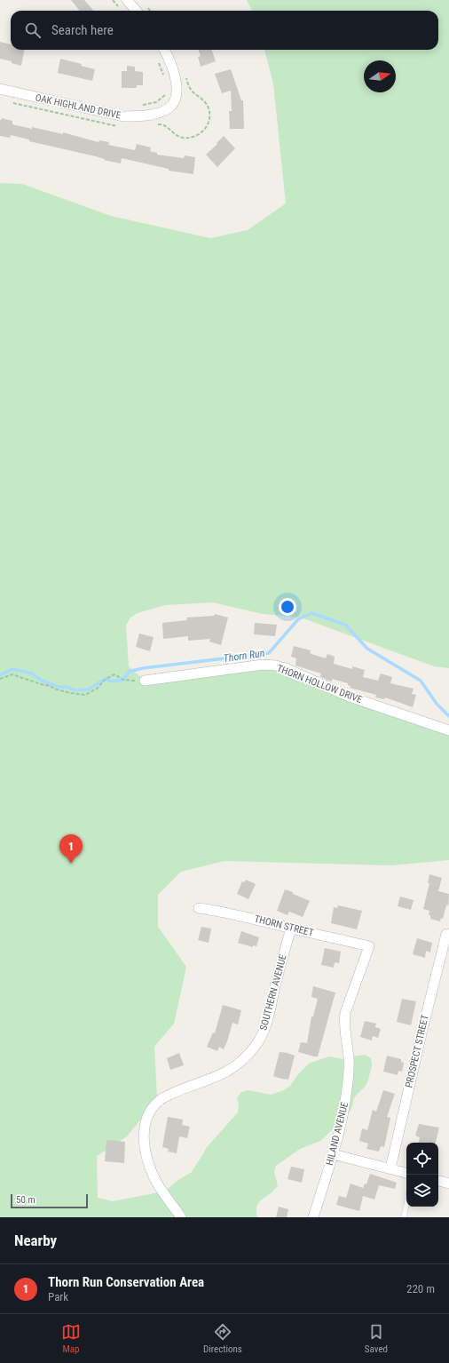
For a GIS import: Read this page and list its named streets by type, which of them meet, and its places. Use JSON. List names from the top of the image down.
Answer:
{
  "streets": {
    "street": [
      "OAK HIGHLAND DRIVE",
      "THORN HOLLOW DRIVE",
      "THORN STREET",
      "SOUTHERN AVENUE",
      "PROSPECT STREET",
      "HILAND AVENUE"
    ]
  },
  "crossings": [
    ["THORN STREET", "SOUTHERN AVENUE"],
    ["THORN STREET", "HILAND AVENUE"]
  ],
  "water": ["Thorn Run"],
  "scale_bar": "50 m",
  "north": "right",
  "page": {
    "search": "Search here",
    "pins": "1",
    "scale": "50 m",
    "heading": "Nearby",
    "list": [
      {
        "mark": "1",
        "name": "Thorn Run Conservation Area",
        "note": "Park",
        "value": "220 m"
      }
    ],
    "nav": ["Map", "Directions", "Saved"]
  }
}
